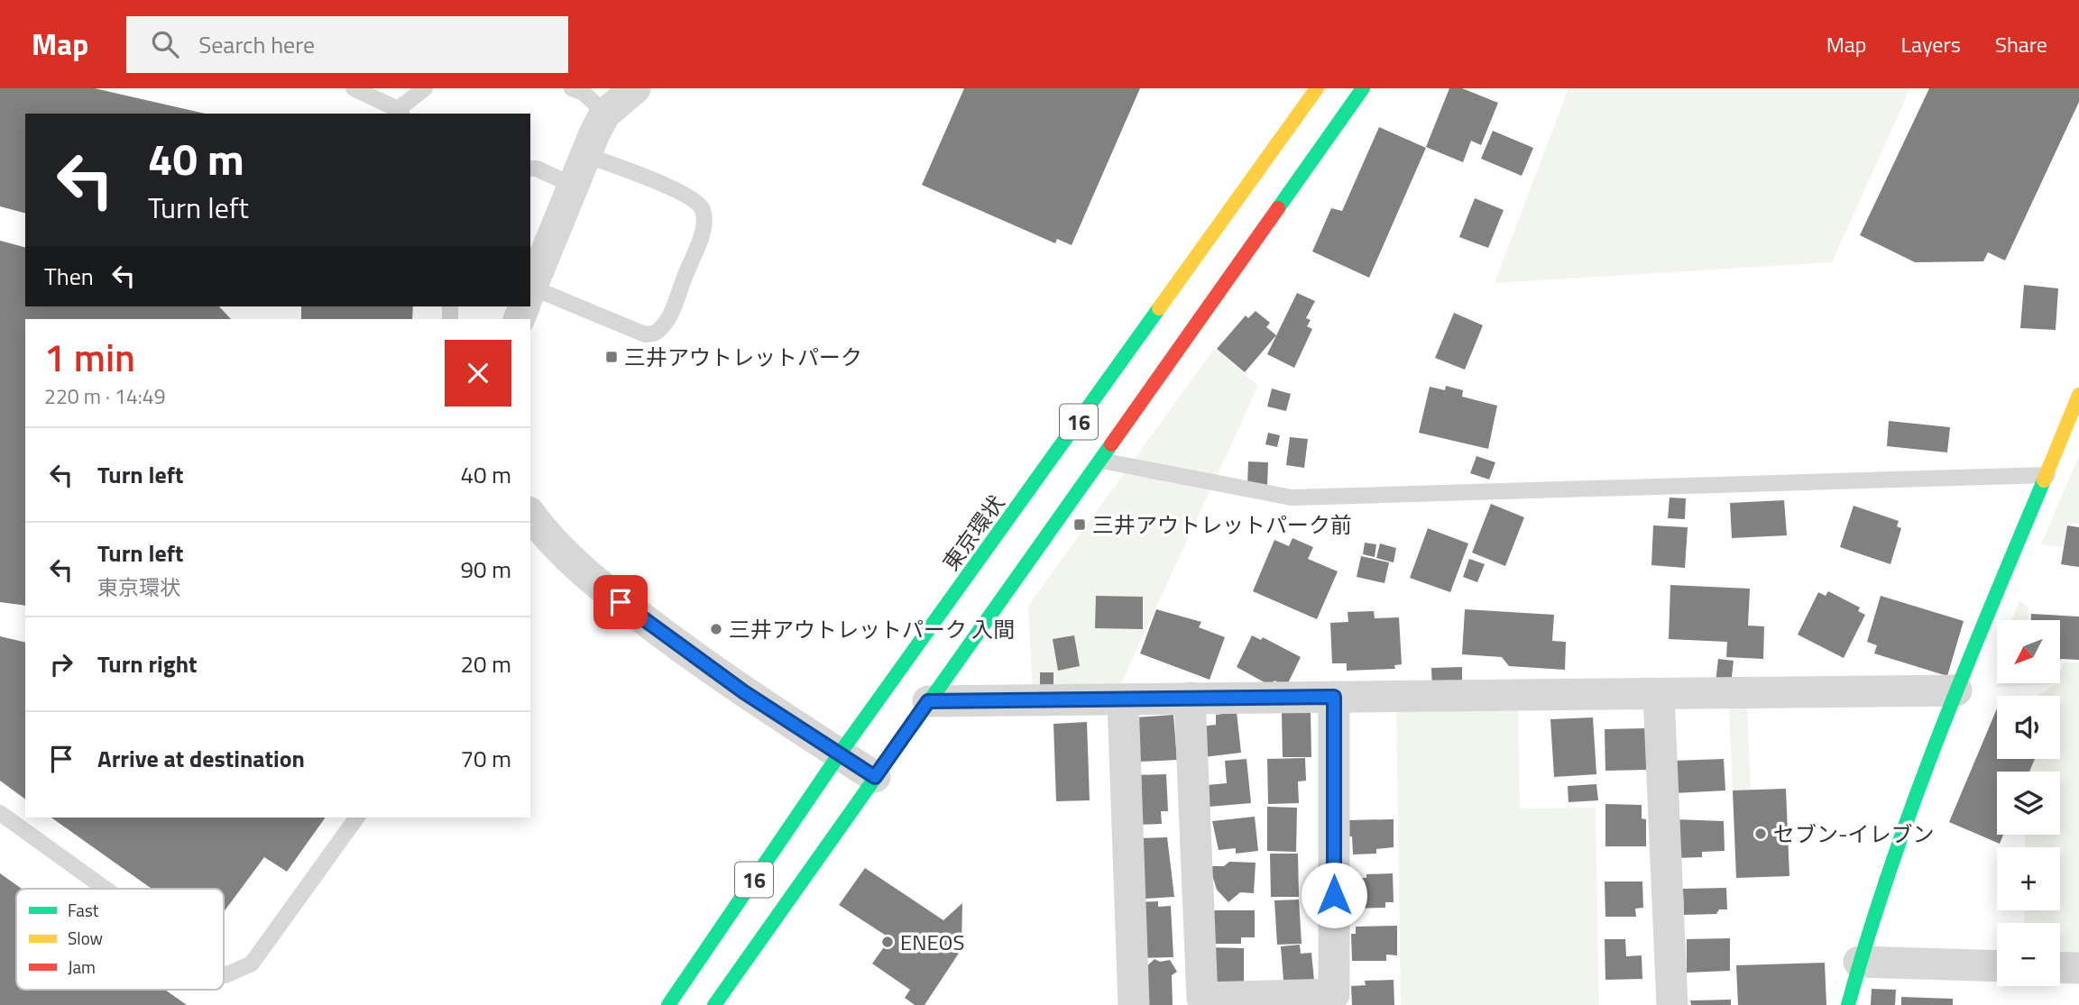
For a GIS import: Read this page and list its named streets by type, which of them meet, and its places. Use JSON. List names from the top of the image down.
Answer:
{
  "streets": {
    "main road": ["16", "東京環状"]
  },
  "places": {
    "transit": ["三井アウトレットパーク", "三井アウトレットパーク前"],
    "other": ["三井アウトレットパーク 入間", "セブン-イレブン", "ENEOS"]
  },
  "legend": ["Fast", "Slow", "Jam"],
  "north": "bottom left",
  "page": {
    "header": "Map",
    "search": "Search here",
    "nav": ["Map", "Layers", "Share"],
    "turn": ["40 m", "Turn left"],
    "then": "Then",
    "heading": ["1 min", "220 m · 14:49"],
    "list": [
      {
        "name": "Turn left",
        "value": "40 m"
      },
      {
        "name": "Turn left",
        "note": "東京環状",
        "value": "90 m"
      },
      {
        "name": "Turn right",
        "value": "20 m"
      },
      {
        "name": "Arrive at destination",
        "value": "70 m"
      }
    ],
    "map_buttons": ["+", "−"]
  }
}
